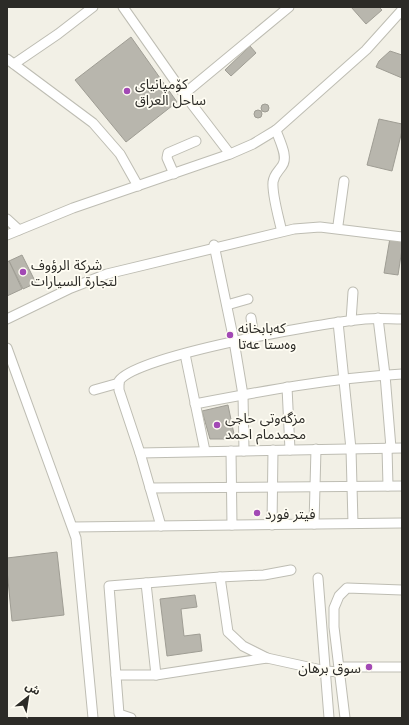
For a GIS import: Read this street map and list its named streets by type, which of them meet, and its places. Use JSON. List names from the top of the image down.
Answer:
{
  "places": [
    "کۆمپانیای ساحل العراق",
    "شركة الرؤوف لتجارة السيارات",
    "کەبابخانە وەستا عەتا",
    "مزگەوتی حاجی محمدمام احمد",
    "فيتر فورد",
    "سوق برهان"
  ],
  "north": "top right"
}
